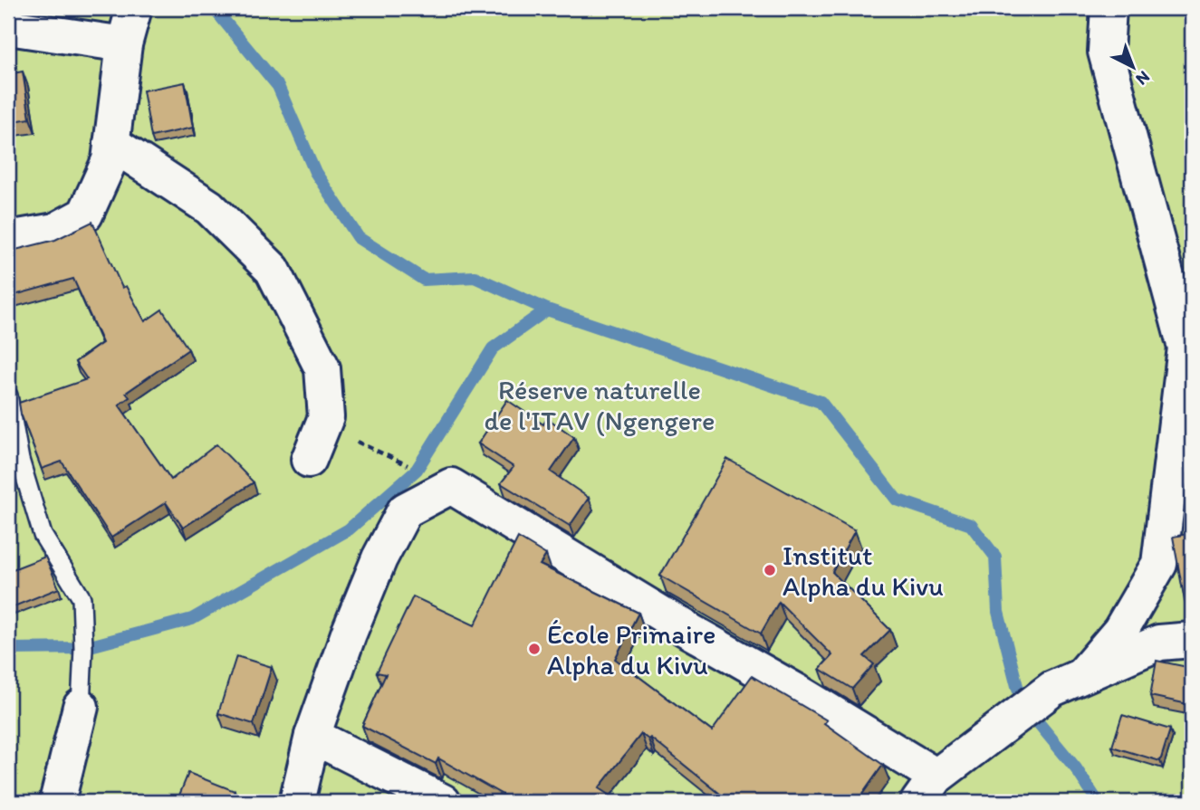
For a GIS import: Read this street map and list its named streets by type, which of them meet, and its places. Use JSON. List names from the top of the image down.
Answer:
{
  "parks": ["Réserve naturelle de l'ITAV (Ngengere"],
  "places": ["Institut Alpha du Kivu", "École Primaire Alpha du Kivu"],
  "north": "bottom right"
}
